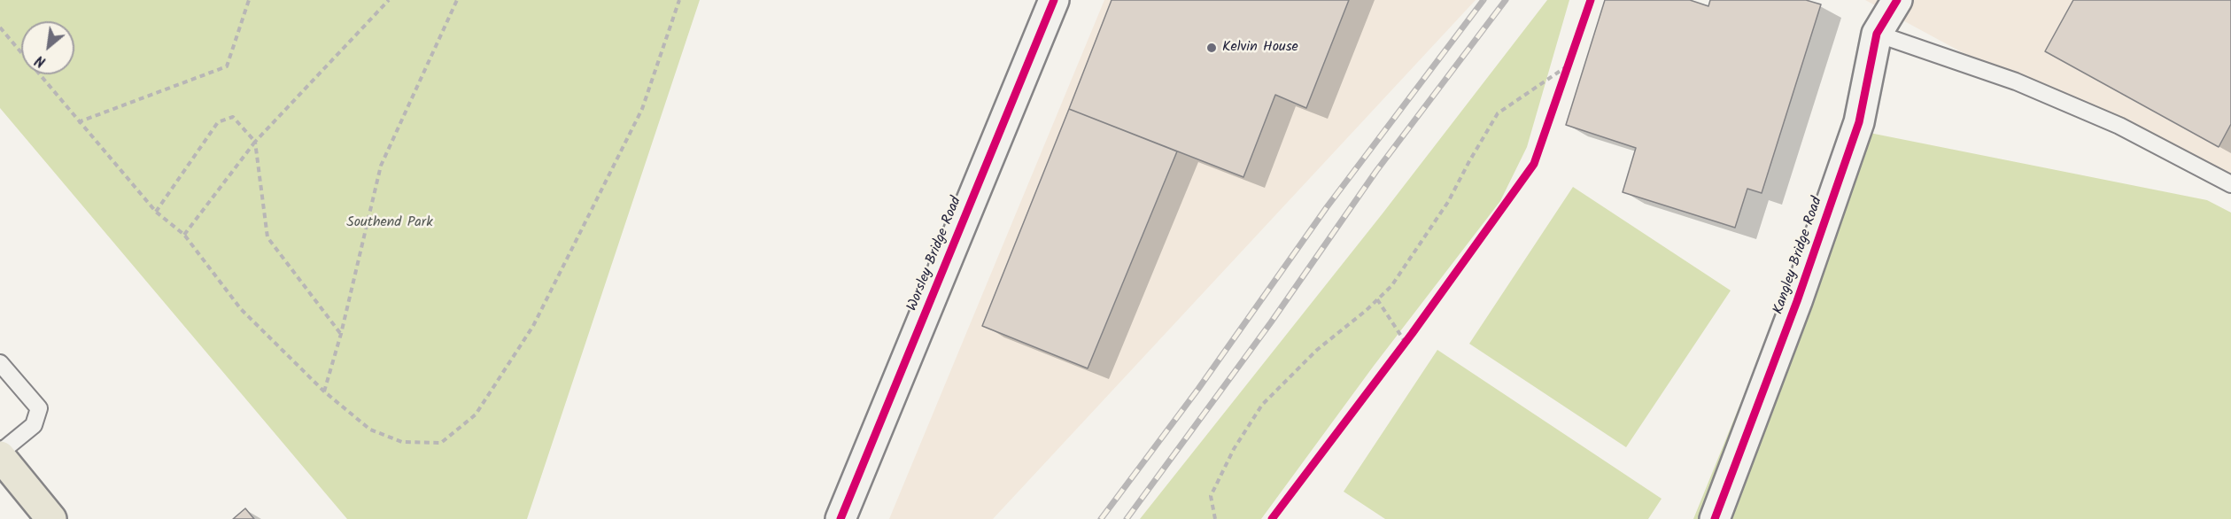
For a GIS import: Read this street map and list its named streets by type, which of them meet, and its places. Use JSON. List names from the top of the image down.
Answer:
{
  "streets": {
    "street": ["Worsley Bridge Road", "Kangley Bridge Road"]
  },
  "parks": ["Southend Park"],
  "places": ["Kelvin House"],
  "north": "bottom left"
}
